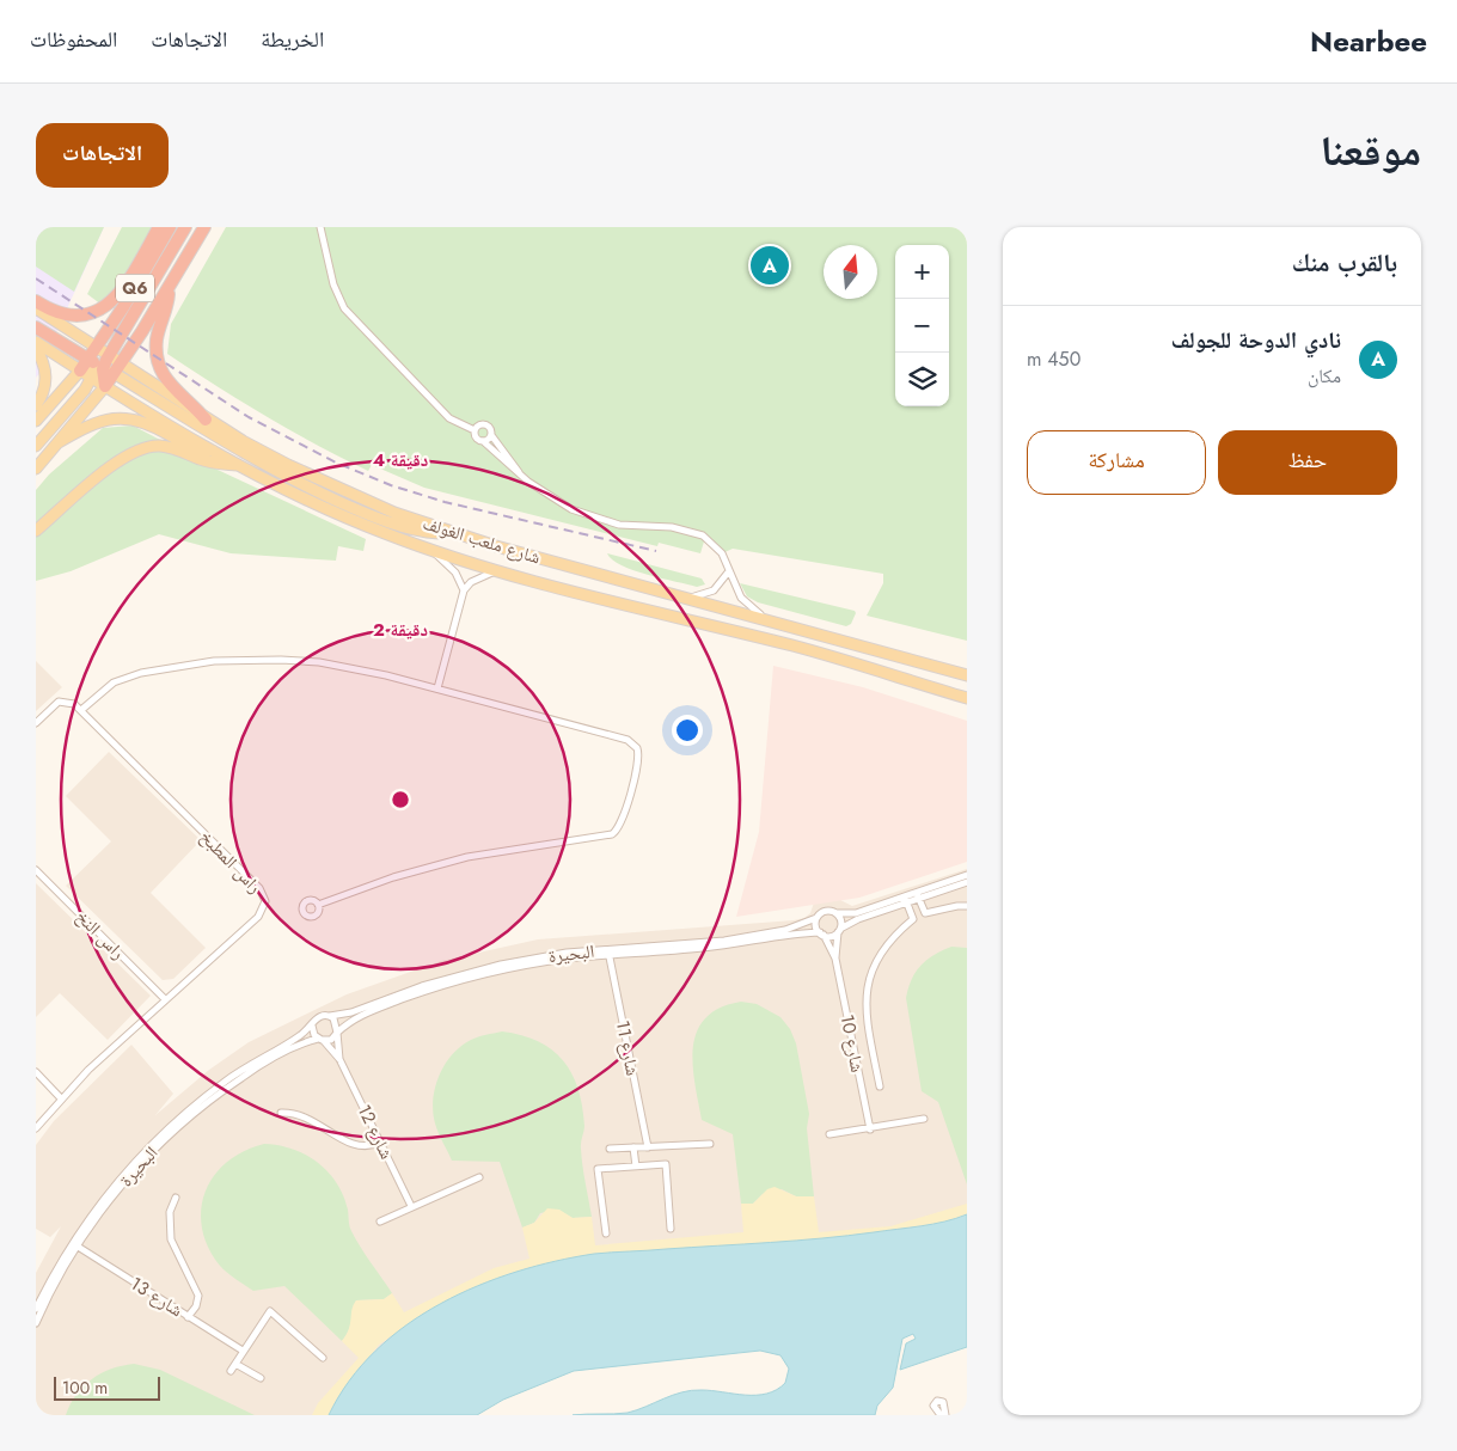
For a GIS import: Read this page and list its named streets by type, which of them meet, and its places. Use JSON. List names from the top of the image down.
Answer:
{
  "streets": {
    "highway": ["Q6"],
    "main road": ["شارع ملعب الغولف"],
    "street": [
      "راس المطبخ",
      "راس النخ",
      "البحيرة",
      "شارع 10",
      "شارع 11",
      "شارع 12",
      "شارع 13"
    ]
  },
  "crossings": [
    ["Q6", "شارع ملعب الغولف"],
    ["راس المطبخ", "راس النخ"],
    ["البحيرة", "شارع 10"],
    ["البحيرة", "شارع 11"],
    ["البحيرة", "شارع 12"],
    ["البحيرة", "شارع 13"]
  ],
  "scale_bar": "100 m",
  "north": "top",
  "page": {
    "header": "Nearbee",
    "nav": ["الخريطة", "الاتجاهات", "المحفوظات"],
    "title": "موقعنا",
    "buttons": [
      "الاتجاهات",
      ["حفظ", "مشاركة"]
    ],
    "heading": "بالقرب منك",
    "pins": "A",
    "map_buttons": ["+", "−"],
    "list": [
      {
        "mark": "A",
        "name": "نادي الدوحة للجولف",
        "note": "مكان",
        "value": "450 m"
      }
    ],
    "scale": "100 m"
  },
  "rings": ["4 دقيقة", "2 دقيقة"]
}
